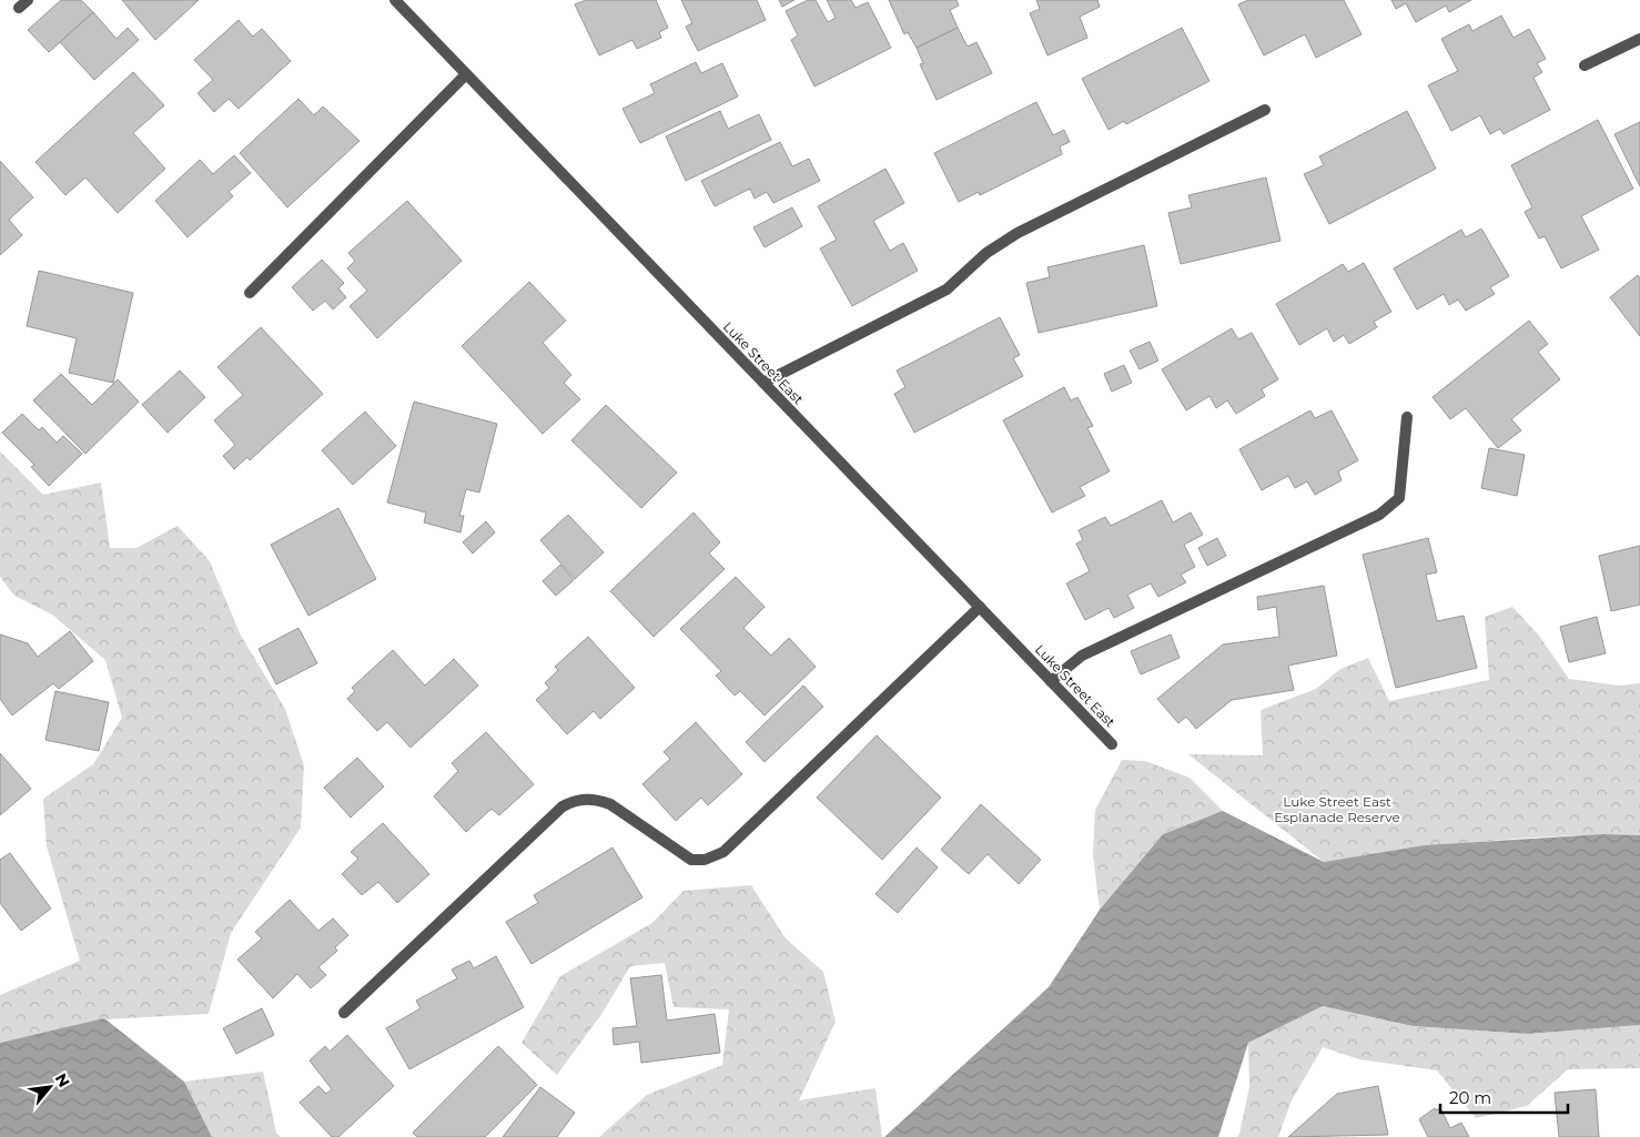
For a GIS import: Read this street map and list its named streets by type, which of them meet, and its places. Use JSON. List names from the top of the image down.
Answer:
{
  "streets": {
    "street": ["Luke Street East"]
  },
  "parks": ["Luke Street East Esplanade Reserve"],
  "scale_bar": "20 m",
  "north": "top right"
}
